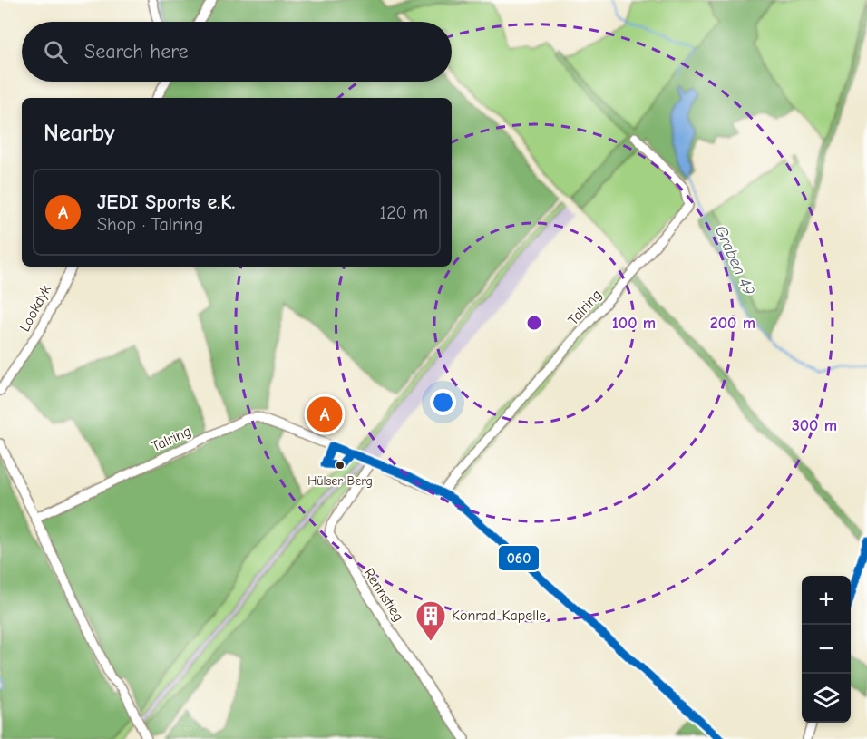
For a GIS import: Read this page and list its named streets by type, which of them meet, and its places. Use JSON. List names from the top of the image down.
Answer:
{
  "streets": {
    "street": ["Talring", "Lookdyk", "Rennstieg"]
  },
  "crossings": [
    ["Talring", "Rennstieg"]
  ],
  "water": ["Graben 49"],
  "places": {
    "other": ["Hülser Berg"],
    "building": ["Konrad-Kapelle"]
  },
  "lines": ["transit line 060"],
  "page": {
    "search": "Search here",
    "heading": "Nearby",
    "list": [
      {
        "mark": "A",
        "name": "JEDI Sports e.K.",
        "note": "Shop · Talring",
        "value": "120 m"
      }
    ],
    "pins": "A",
    "map_buttons": ["+", "−"]
  },
  "rings": ["100 m", "200 m", "300 m"]
}
